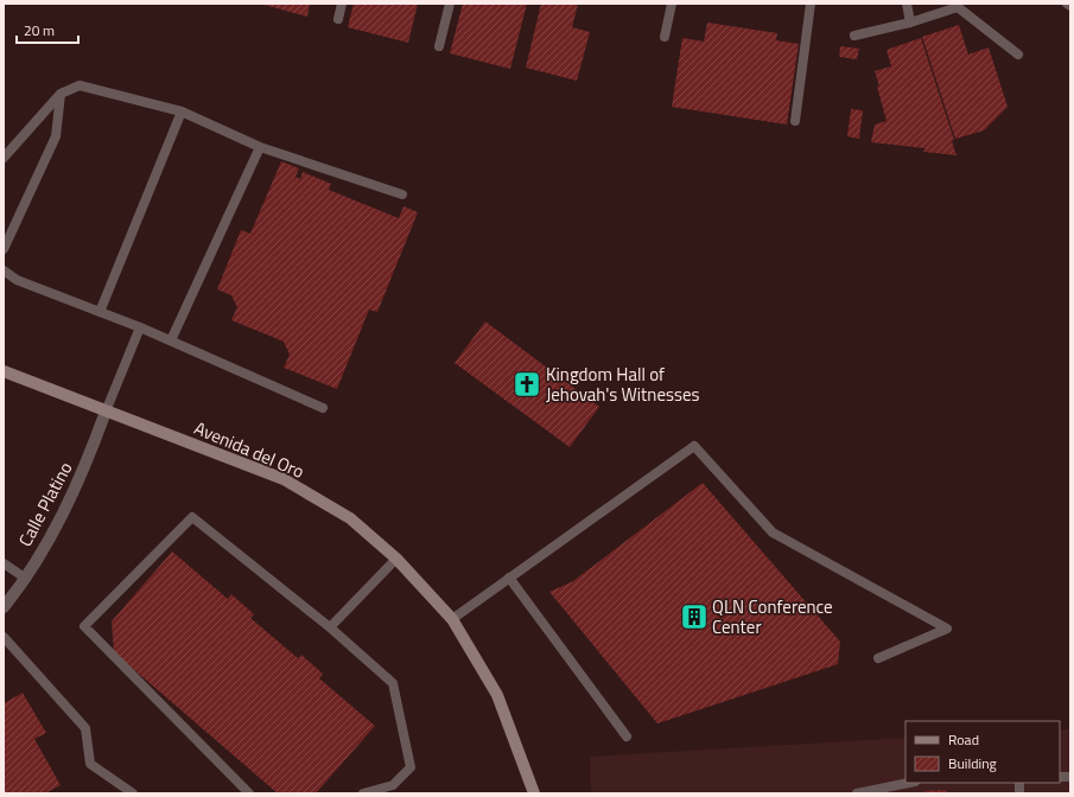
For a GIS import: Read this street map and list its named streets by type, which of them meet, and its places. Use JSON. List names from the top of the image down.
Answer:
{
  "streets": {
    "street": ["Avenida del Oro", "Calle Platino"]
  },
  "crossings": [
    ["Avenida del Oro", "Calle Platino"]
  ],
  "places": {
    "church": ["Kingdom Hall of Jehovah's Witnesses"],
    "building": ["QLN Conference Center"]
  },
  "legend": ["Road", "Building"],
  "scale_bar": "20 m"
}
